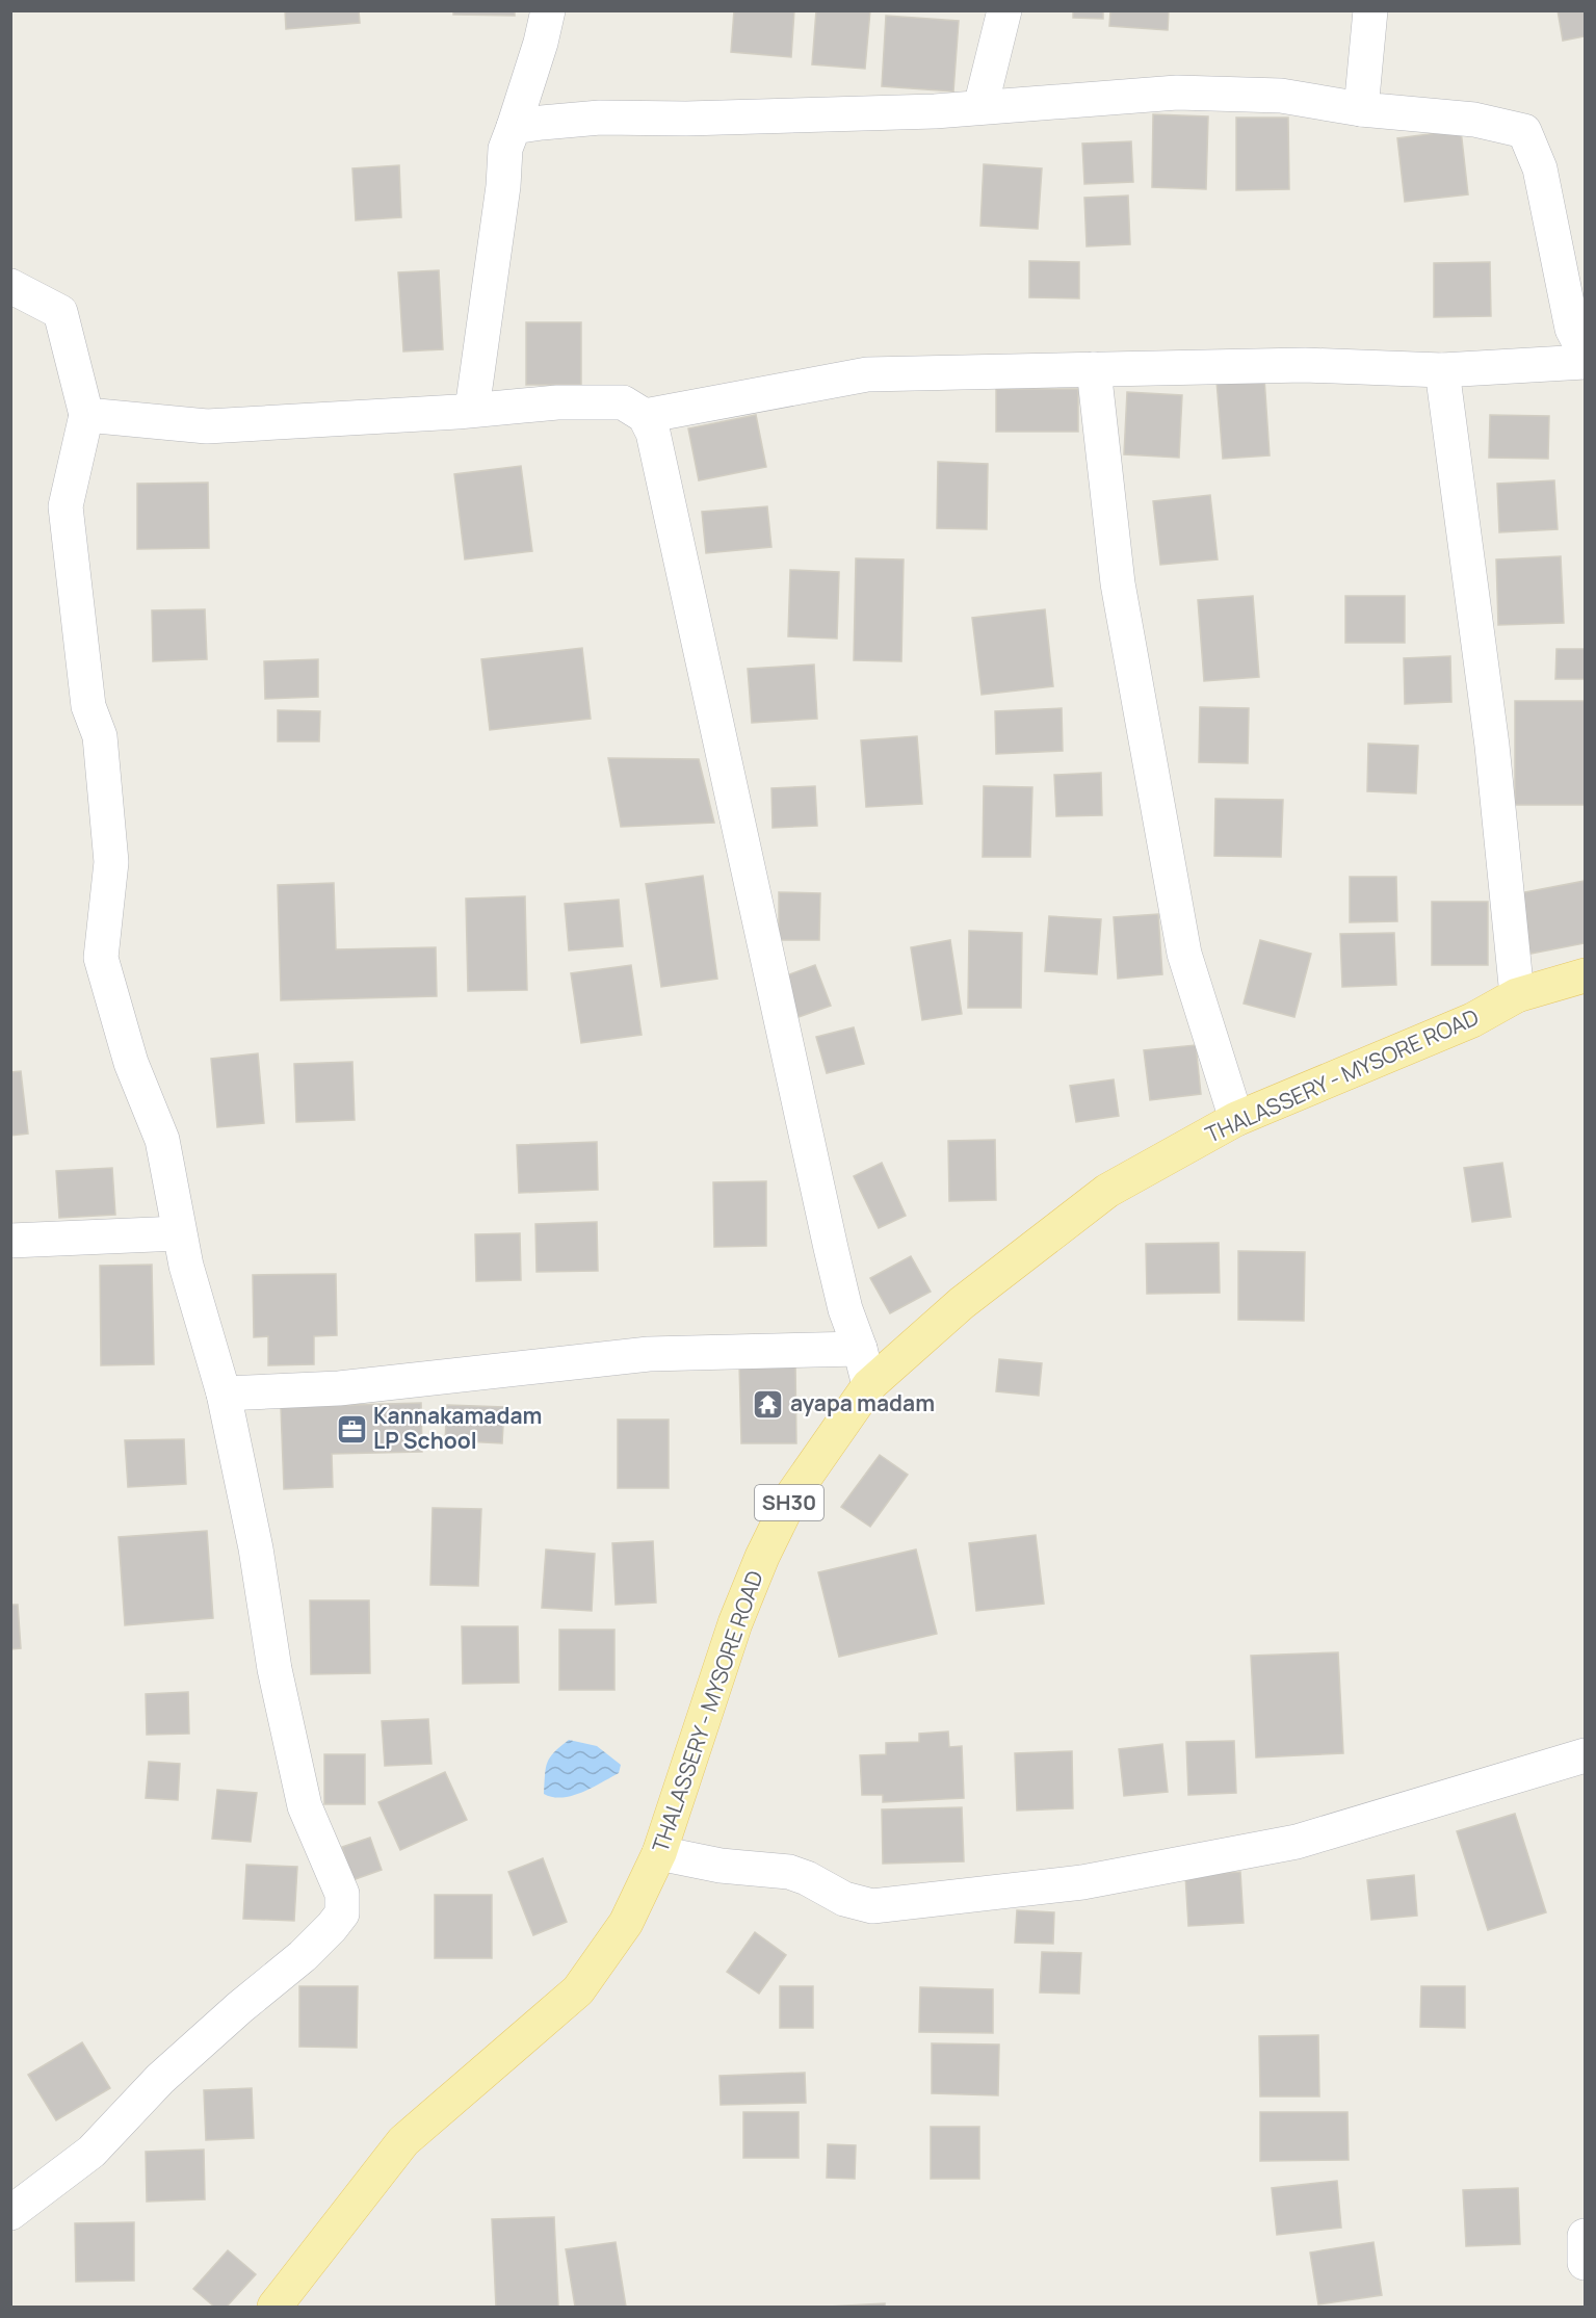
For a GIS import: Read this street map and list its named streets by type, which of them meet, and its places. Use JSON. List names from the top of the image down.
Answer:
{
  "streets": {
    "main road": ["THALASSERY - MYSORE ROAD", "SH30"]
  },
  "places": {
    "temple": ["ayapa madam"],
    "office": ["Kannakamadam LP School"]
  }
}
